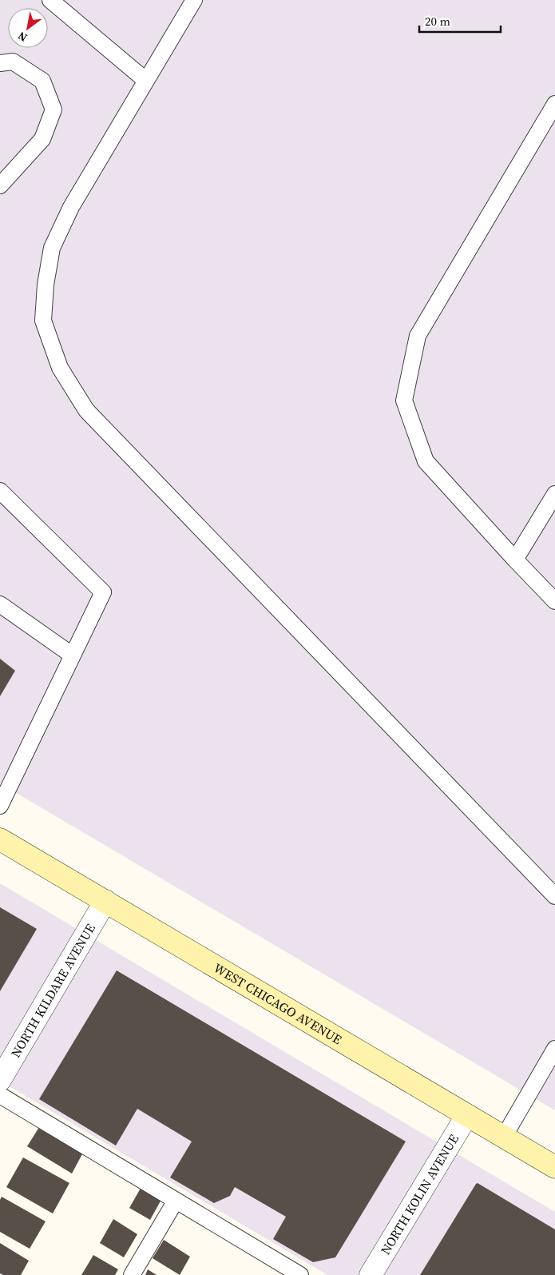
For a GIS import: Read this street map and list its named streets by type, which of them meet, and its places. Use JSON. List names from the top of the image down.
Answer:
{
  "streets": {
    "main road": ["WEST CHICAGO AVENUE"],
    "street": ["NORTH KILDARE AVENUE", "NORTH KOLIN AVENUE"]
  },
  "crossings": [
    ["NORTH KILDARE AVENUE", "WEST CHICAGO AVENUE"],
    ["WEST CHICAGO AVENUE", "NORTH KOLIN AVENUE"]
  ],
  "scale_bar": "20 m",
  "north": "bottom left"
}
